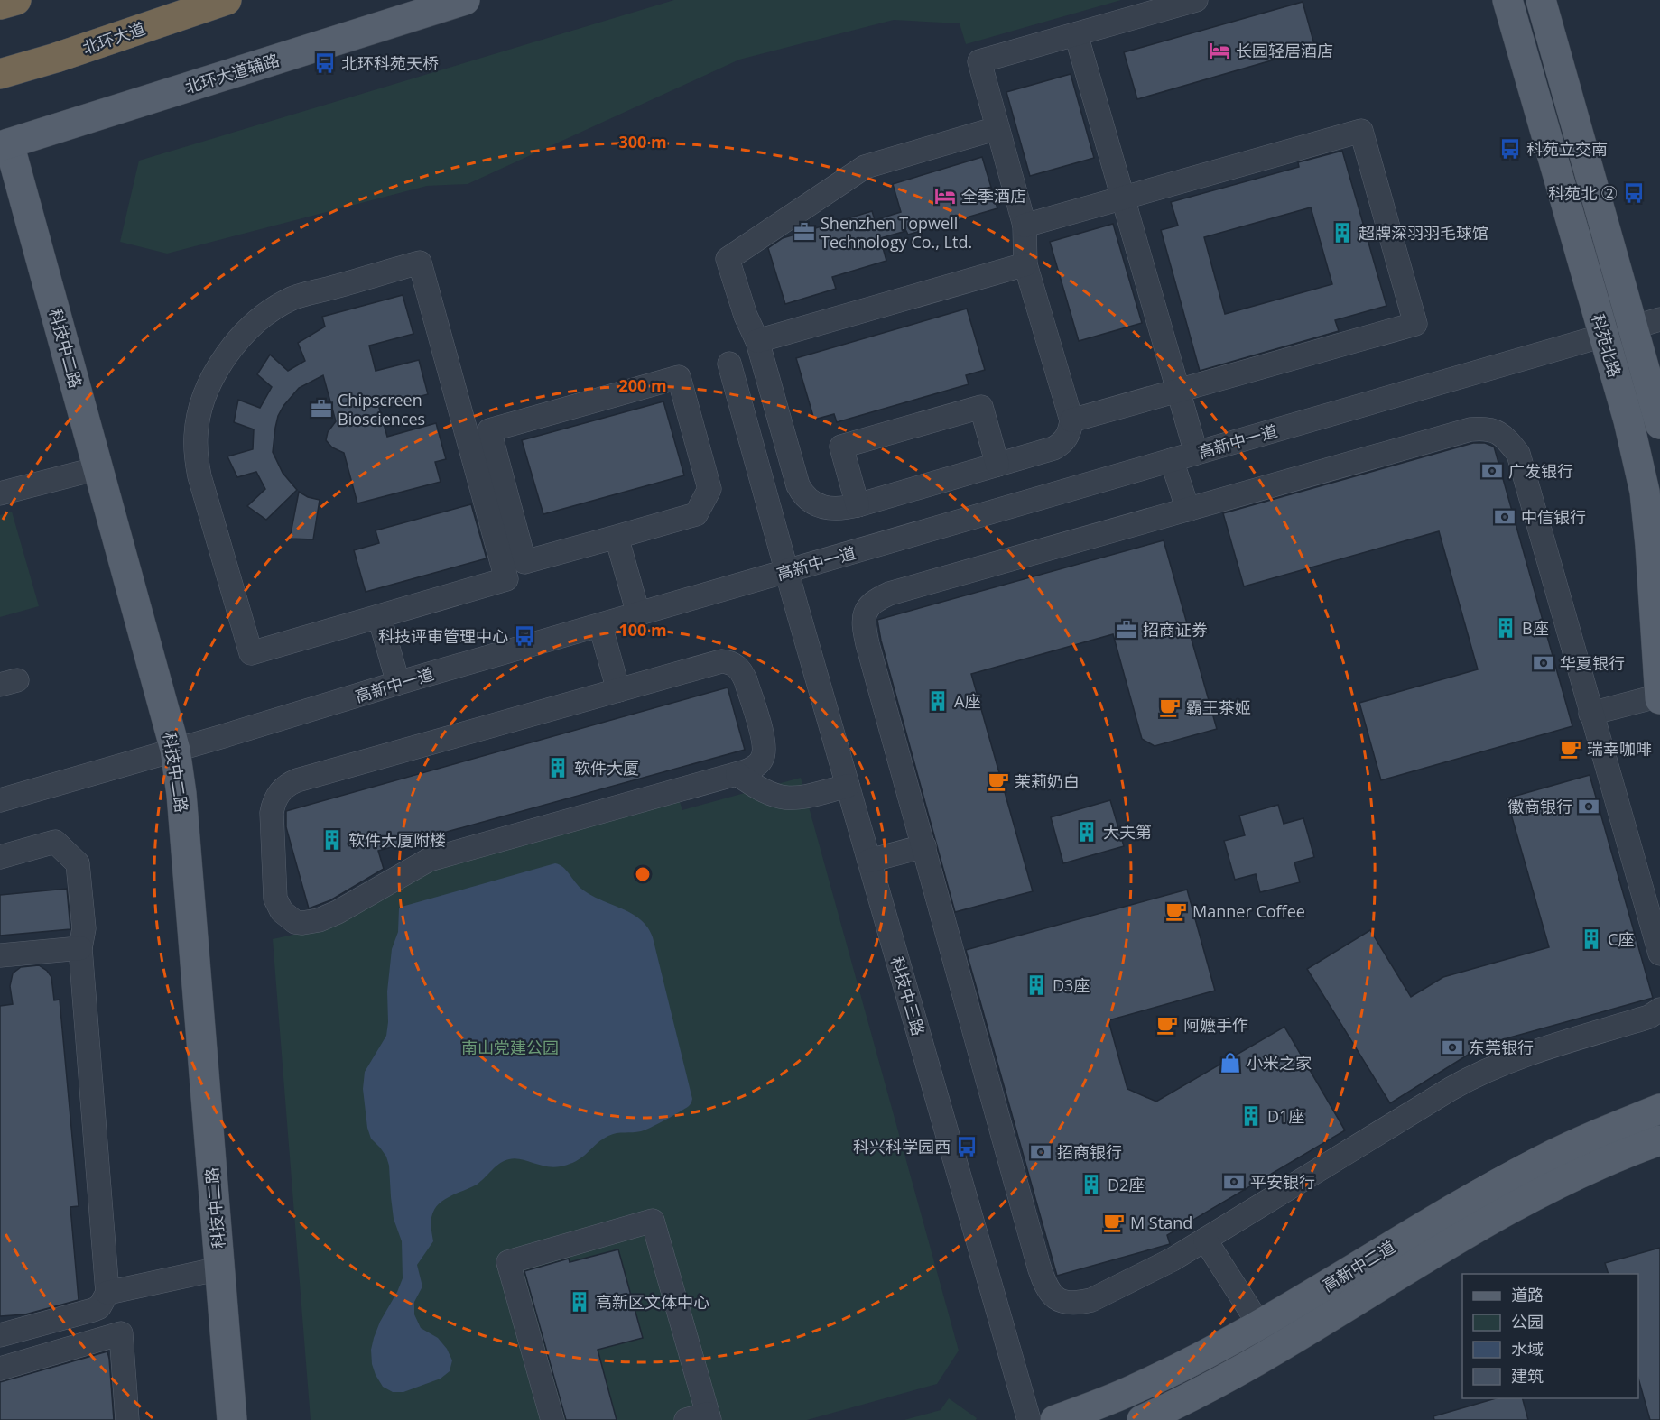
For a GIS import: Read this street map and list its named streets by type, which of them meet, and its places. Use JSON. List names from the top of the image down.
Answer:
{
  "streets": {
    "highway": ["北环大道"],
    "main road": [
      "北环大道辅路",
      "科苑北路",
      "科技中二路",
      "高新中二道"
    ],
    "street": ["高新中一道", "科技中三路"]
  },
  "crossings": [
    ["北环大道辅路", "科技中二路"],
    ["科苑北路", "高新中一道"],
    ["科技中二路", "高新中一道"],
    ["高新中一道", "科技中三路"]
  ],
  "parks": ["南山党建公园"],
  "places": {
    "hotel": ["长园轻居酒店", "全季酒店"],
    "bus stop": [
      "北环科苑天桥",
      "科苑立交南",
      "科苑北 ②",
      "科技评审管理中心",
      "科兴科学园西"
    ],
    "office": ["Shenzhen Topwell Technology Co., Ltd.", "Chipscreen Biosciences", "招商证券"],
    "building": [
      "超牌深羽羽毛球馆",
      "B座",
      "A座",
      "软件大厦",
      "大夫第",
      "软件大厦附楼",
      "C座",
      "D3座",
      "D1座",
      "D2座",
      "高新区文体中心"
    ],
    "bank": [
      "广发银行",
      "中信银行",
      "华夏银行",
      "徽商银行",
      "东莞银行",
      "招商银行",
      "平安银行"
    ],
    "cafe": [
      "霸王茶姬",
      "瑞幸咖啡",
      "茉莉奶白",
      "Manner Coffee",
      "阿嬷手作",
      "M Stand"
    ],
    "shop": ["小米之家"]
  },
  "legend": [
    "道路",
    "公园",
    "水域",
    "建筑"
  ],
  "rings": ["300 m", "200 m", "100 m"]
}
